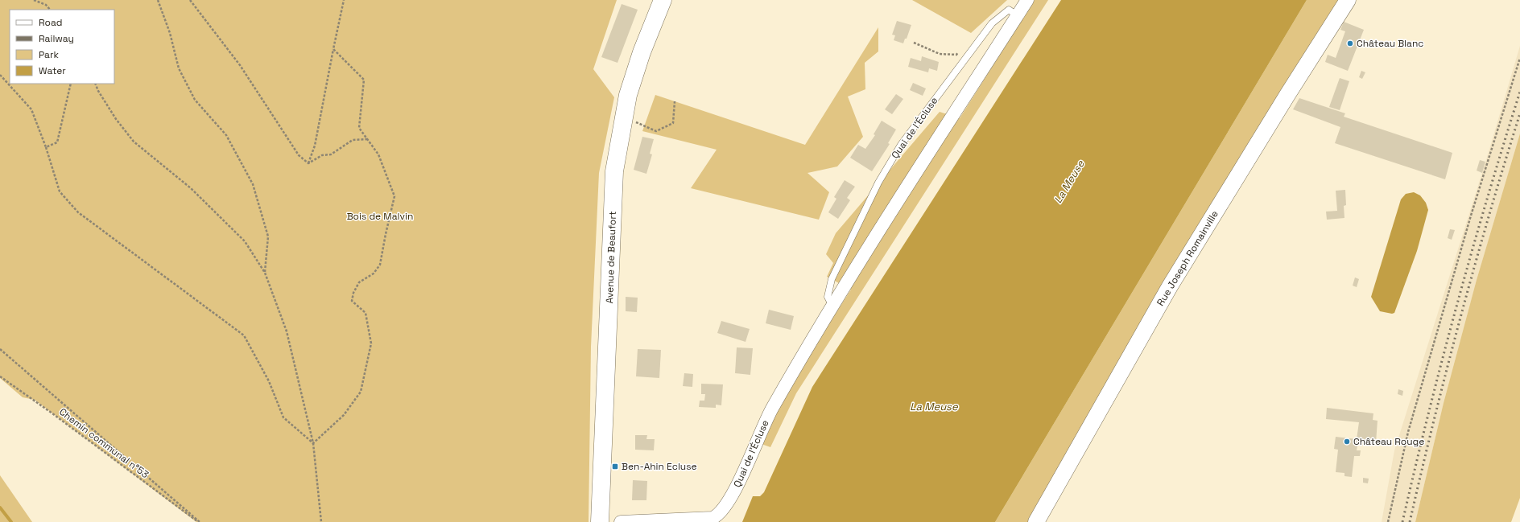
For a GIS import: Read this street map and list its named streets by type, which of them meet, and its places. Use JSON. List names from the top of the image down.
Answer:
{
  "streets": {
    "main road": ["Avenue de Beaufort"],
    "street": ["Quai de l'Écluse", "Rue Joseph Romainville"],
    "path": ["Chemin communal n°53"]
  },
  "water": ["La Meuse"],
  "parks": ["Bois de Malvin"],
  "places": {
    "other": ["Château Blanc", "Château Rouge"],
    "transit": ["Ben-Ahin Ecluse"]
  },
  "legend": [
    "Road",
    "Railway",
    "Park",
    "Water"
  ]
}
